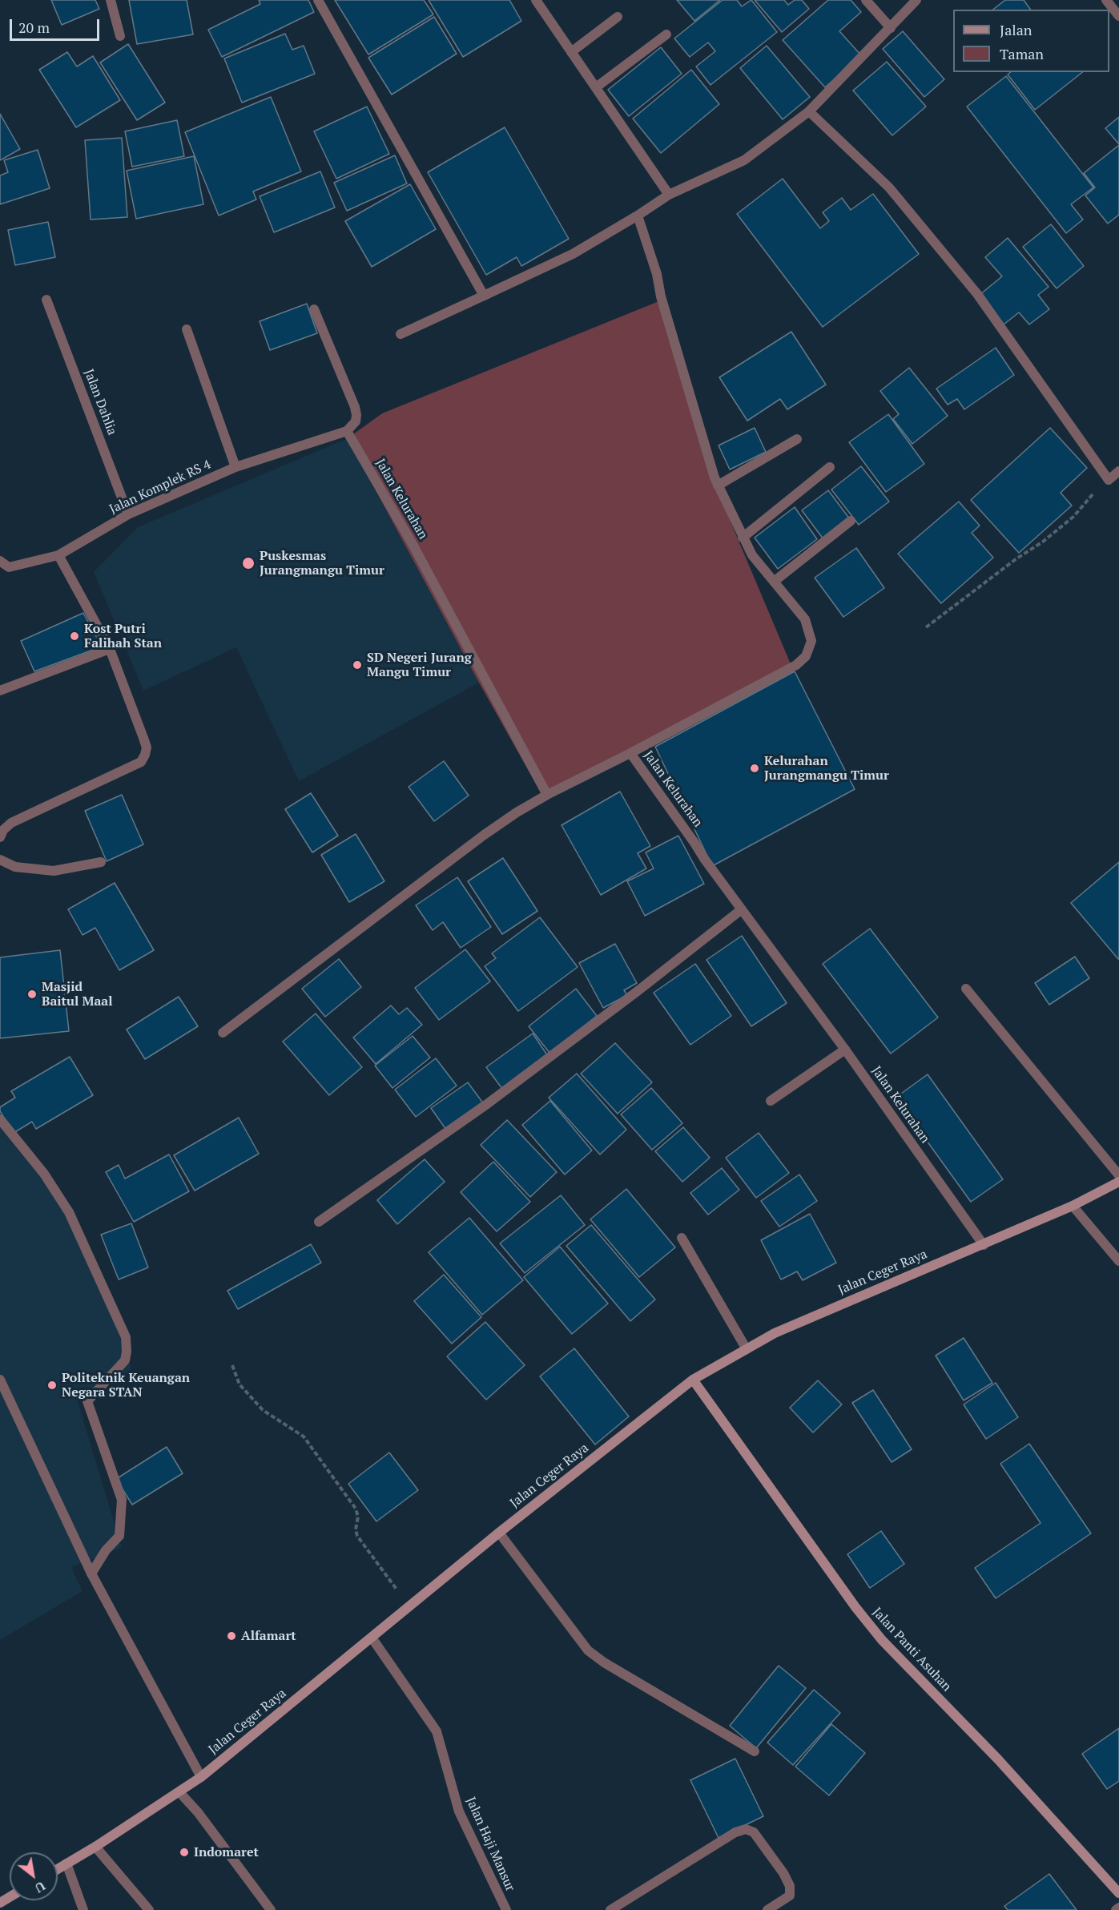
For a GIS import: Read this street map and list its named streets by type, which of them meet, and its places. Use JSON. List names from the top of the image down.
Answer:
{
  "streets": {
    "main road": ["Jalan Ceger Raya", "Jalan Panti Asuhan"],
    "street": [
      "Jalan Dahlia",
      "Jalan Komplek RS 4",
      "Jalan Kelurahan",
      "Jalan Haji Mansur"
    ]
  },
  "crossings": [
    ["Jalan Dahlia", "Jalan Komplek RS 4"],
    ["Jalan Komplek RS 4", "Jalan Kelurahan"],
    ["Jalan Kelurahan", "Jalan Ceger Raya"],
    ["Jalan Ceger Raya", "Jalan Panti Asuhan"],
    ["Jalan Ceger Raya", "Jalan Haji Mansur"]
  ],
  "places": [
    "Puskesmas Jurangmangu Timur",
    "Kost Putri Falihah Stan",
    "SD Negeri Jurang Mangu Timur",
    "Kelurahan Jurangmangu Timur",
    "Masjid Baitul Maal",
    "Politeknik Keuangan Negara STAN",
    "Alfamart",
    "Indomaret"
  ],
  "legend": ["Jalan", "Taman"],
  "scale_bar": "20 m",
  "north": "bottom right"
}
